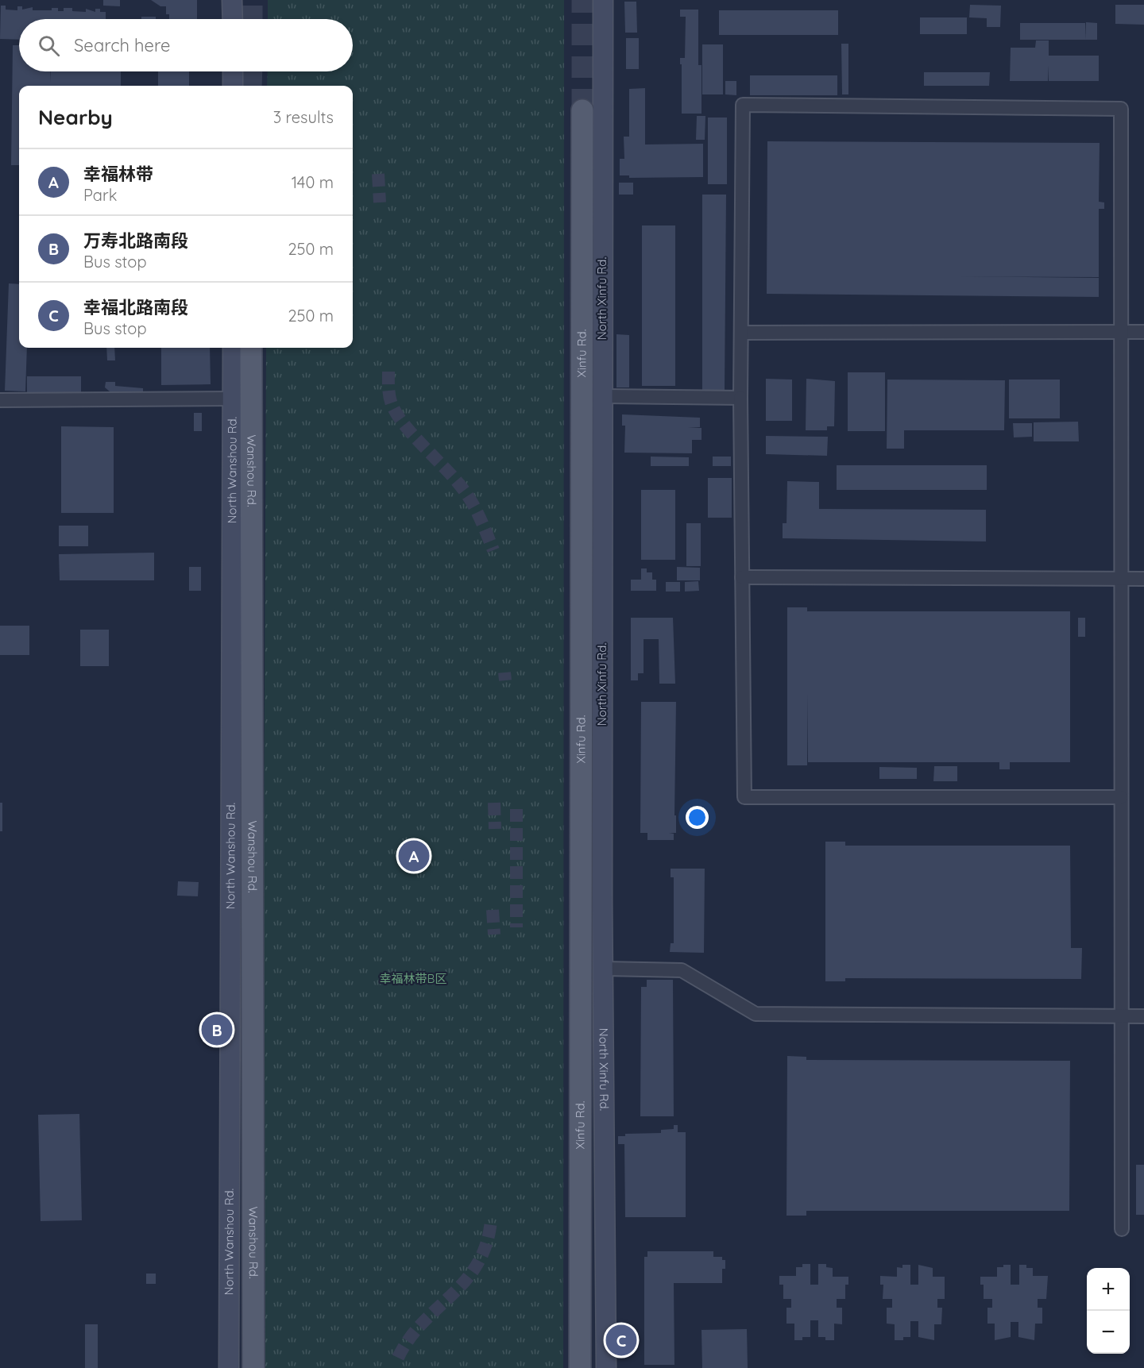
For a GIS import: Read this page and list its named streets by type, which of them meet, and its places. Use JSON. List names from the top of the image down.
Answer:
{
  "streets": {
    "main road": [
      "North Xinfu Rd.",
      "Xinfu Rd.",
      "North Wanshou Rd.",
      "Wanshou Rd."
    ]
  },
  "parks": ["幸福林带B区"],
  "page": {
    "search": "Search here",
    "heading": ["Nearby", "3 results"],
    "list": [
      {
        "mark": "A",
        "name": "幸福林带",
        "note": "Park",
        "value": "140 m"
      },
      {
        "mark": "B",
        "name": "万寿北路南段",
        "note": "Bus stop",
        "value": "250 m"
      },
      {
        "mark": "C",
        "name": "幸福北路南段",
        "note": "Bus stop",
        "value": "250 m"
      }
    ],
    "pins": ["A", "B", "C"],
    "map_buttons": ["+", "−"]
  }
}
